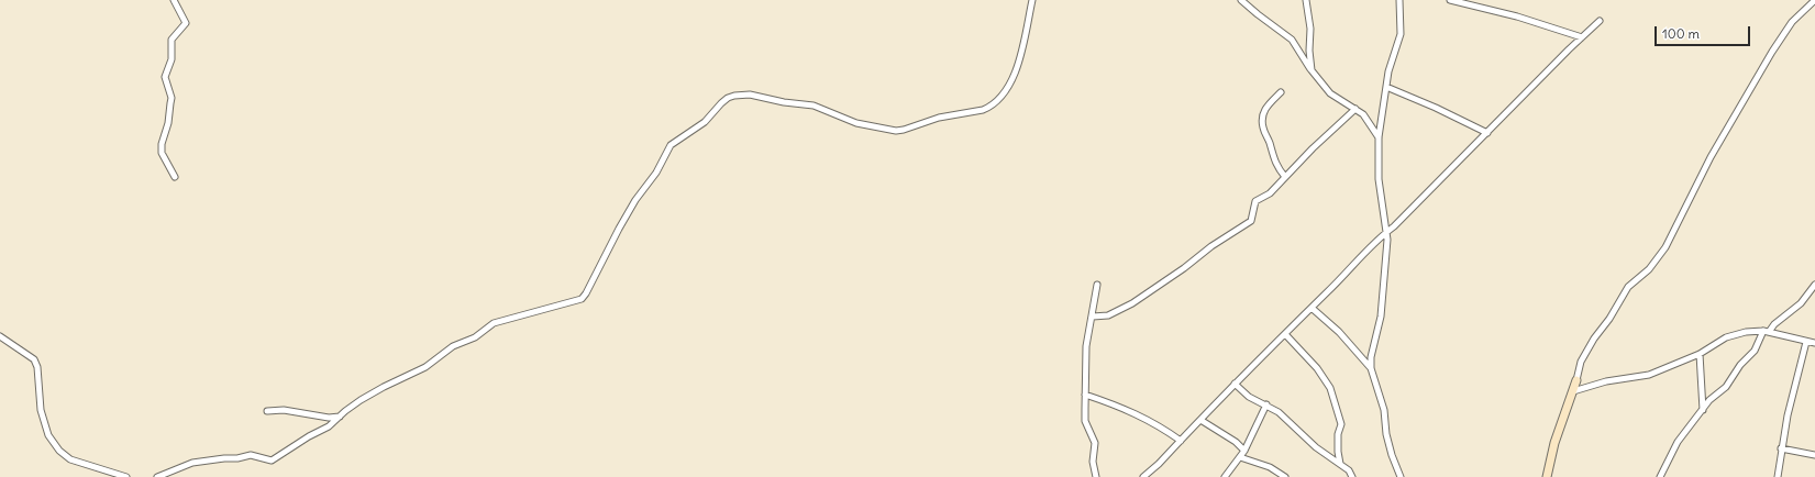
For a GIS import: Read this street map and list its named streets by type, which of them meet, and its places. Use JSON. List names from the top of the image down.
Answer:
{
  "scale_bar": "100 m"
}
